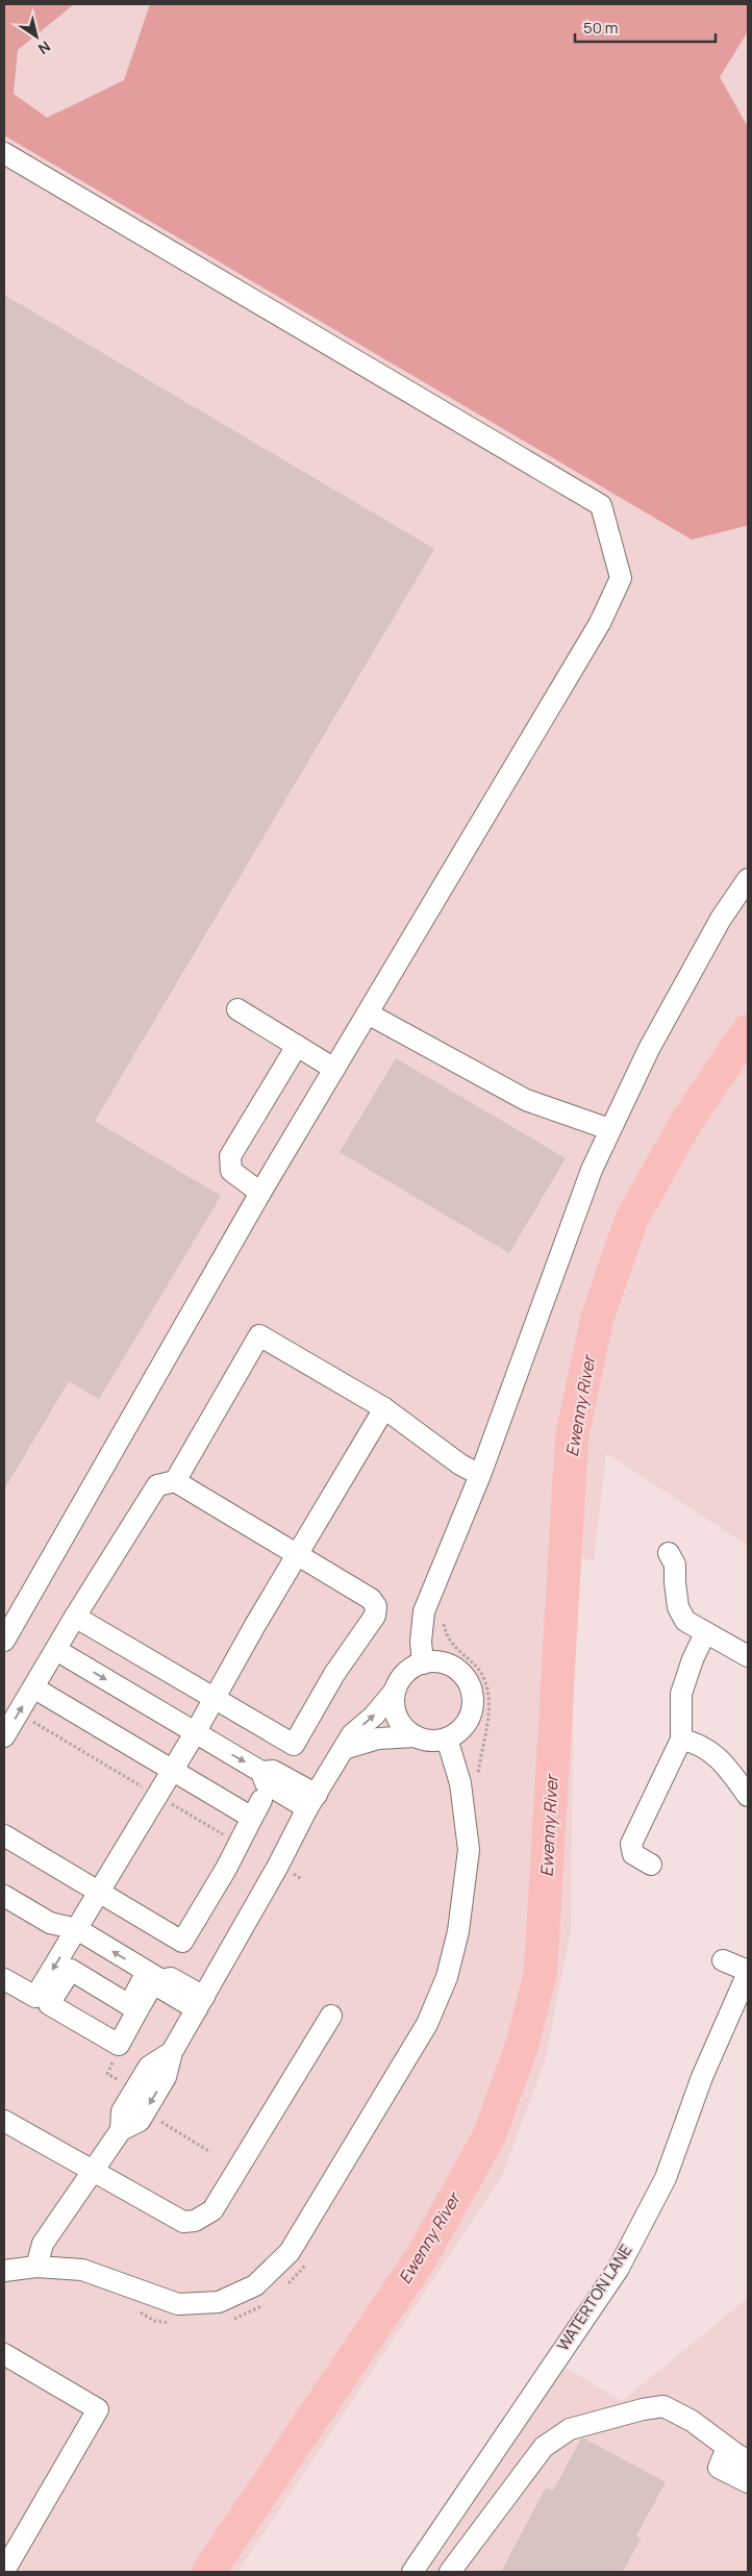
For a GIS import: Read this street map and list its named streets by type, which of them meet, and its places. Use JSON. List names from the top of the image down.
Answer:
{
  "streets": {
    "street": ["WATERTON LANE"]
  },
  "water": ["Ewenny River"],
  "scale_bar": "50 m",
  "north": "bottom right"
}
